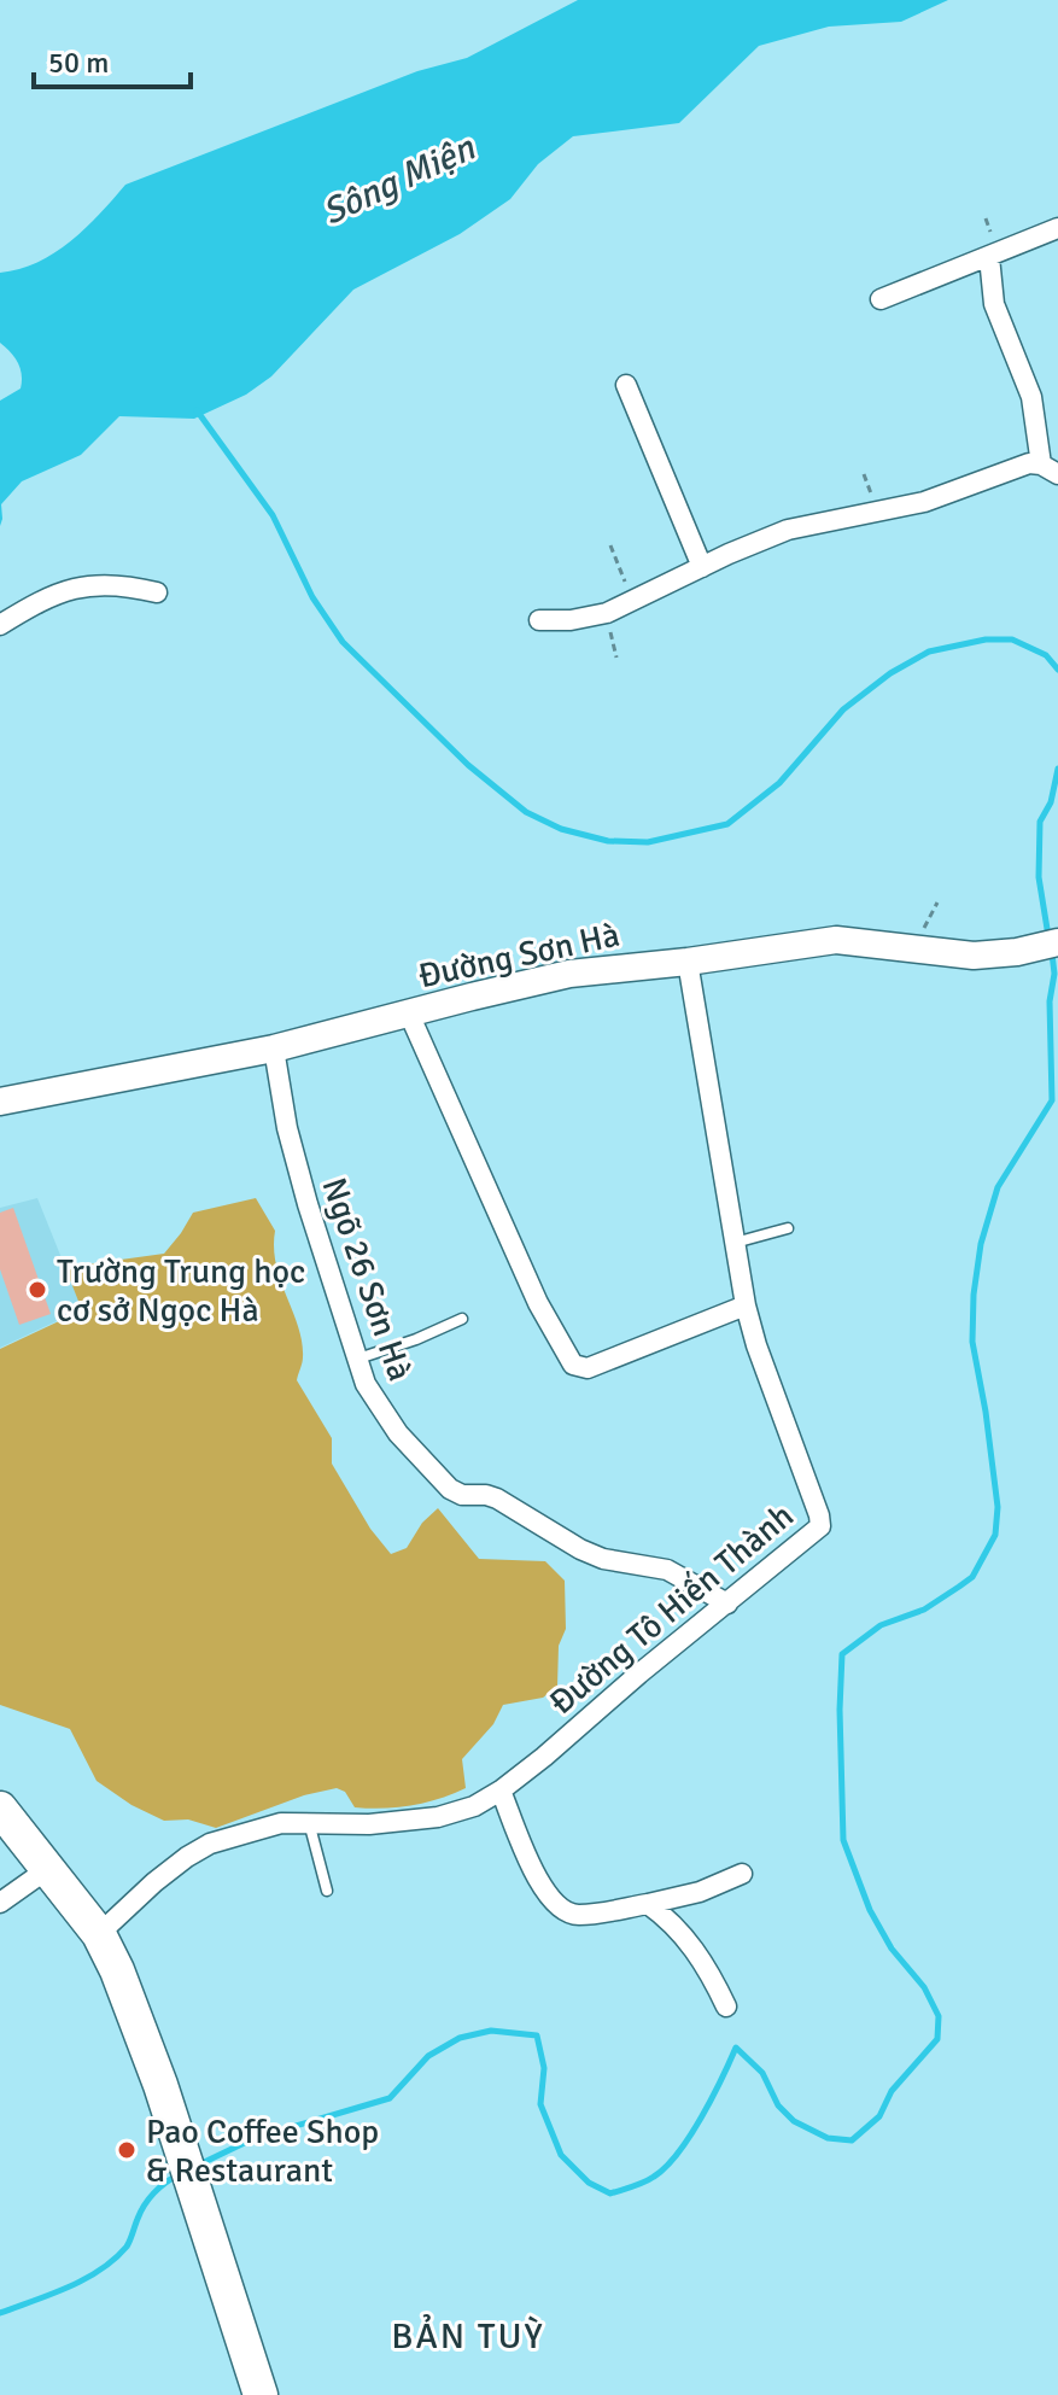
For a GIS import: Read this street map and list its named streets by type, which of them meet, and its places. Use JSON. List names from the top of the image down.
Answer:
{
  "streets": {
    "street": ["Đường Sơn Hà", "Ngõ 26 Sơn Hà", "Đường Tô Hiến Thành"]
  },
  "crossings": [
    ["Đường Sơn Hà", "Ngõ 26 Sơn Hà"],
    ["Đường Sơn Hà", "Đường Tô Hiến Thành"],
    ["Ngõ 26 Sơn Hà", "Đường Tô Hiến Thành"]
  ],
  "districts": ["BẢN TUỲ"],
  "water": ["Sông Miện"],
  "places": ["Trường Trung học cơ sở Ngọc Hà", "Pao Coffee Shop & Restaurant"],
  "scale_bar": "50 m"
}
